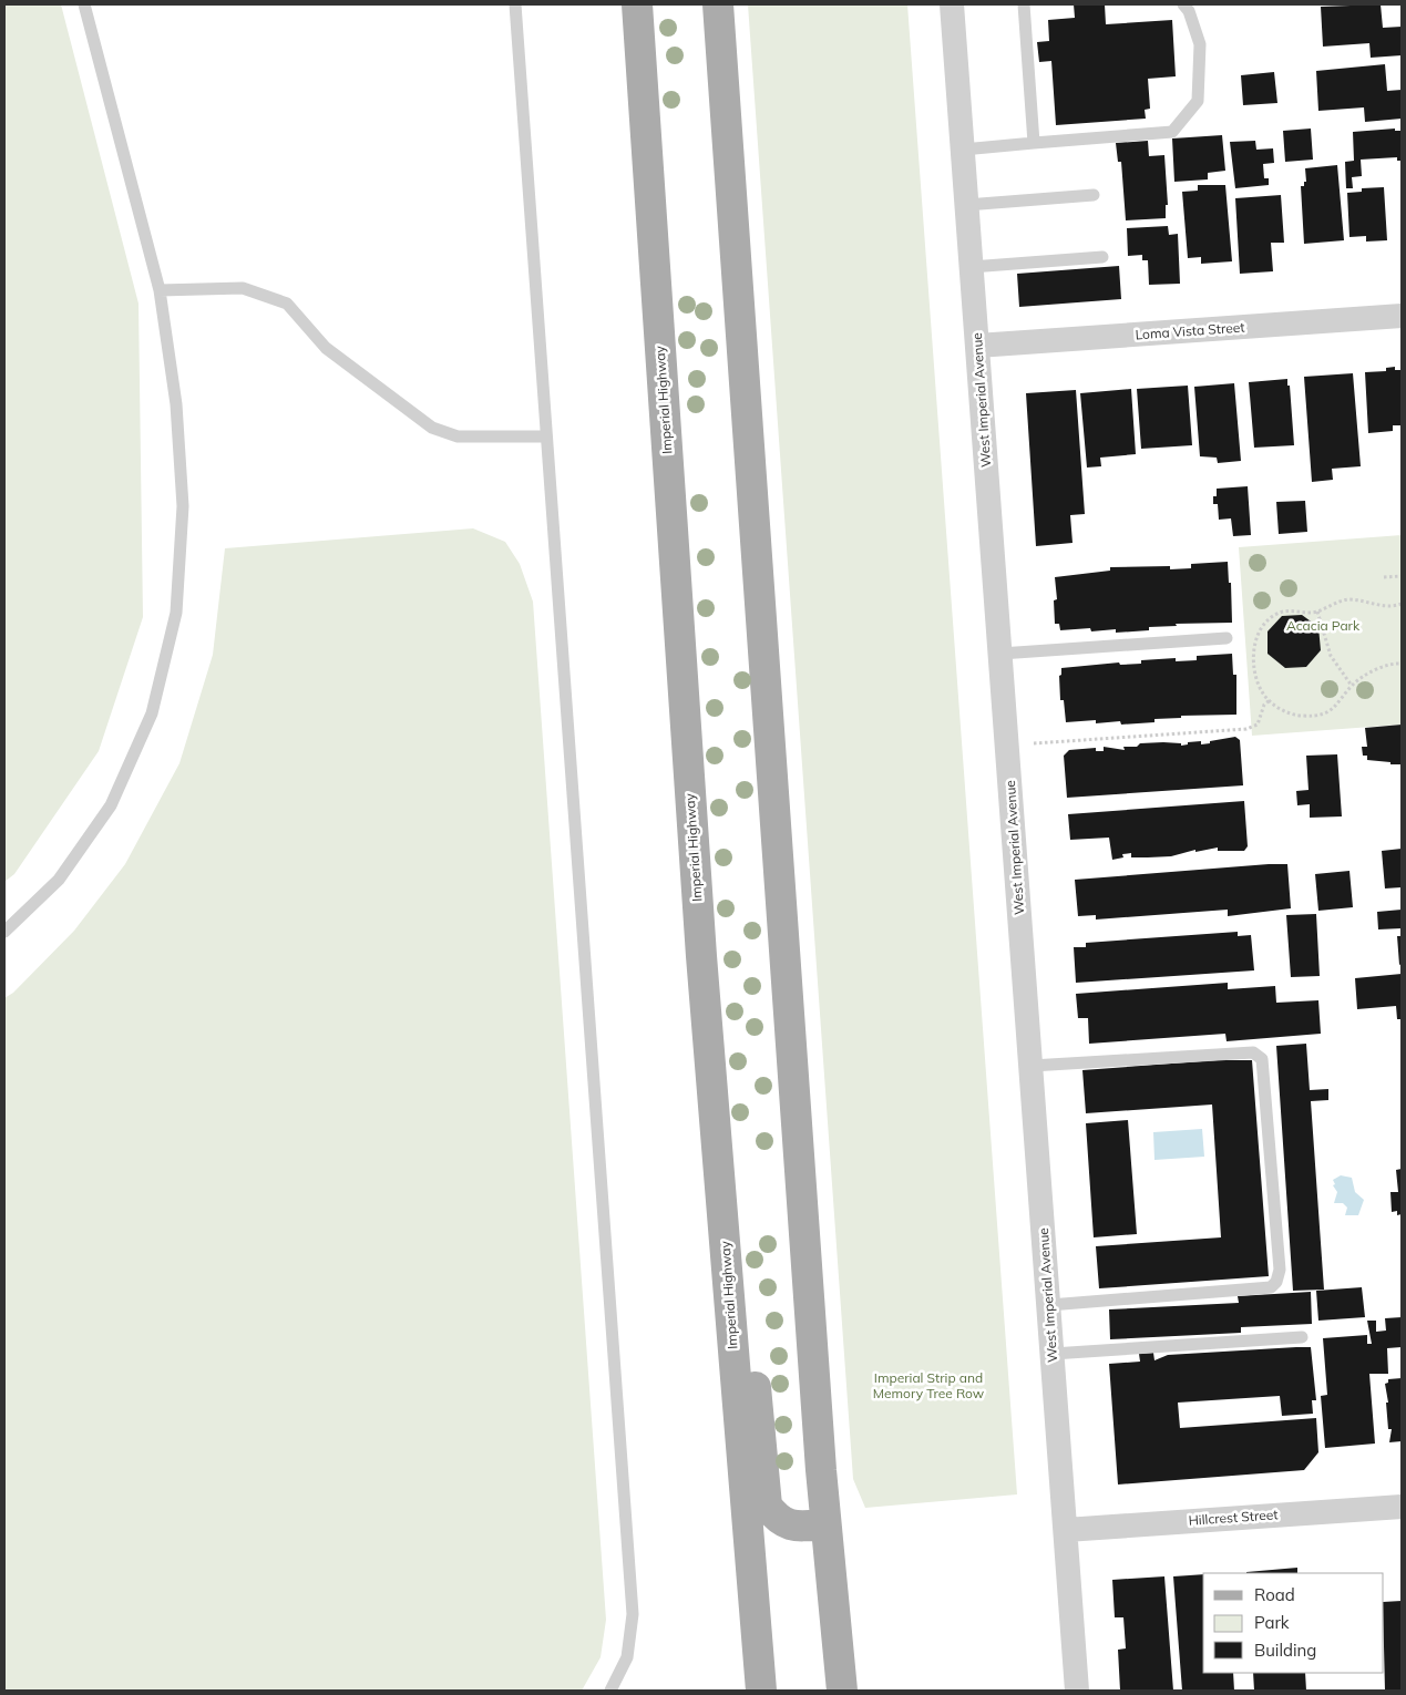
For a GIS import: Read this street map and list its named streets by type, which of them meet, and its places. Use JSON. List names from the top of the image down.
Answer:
{
  "streets": {
    "main road": ["Imperial Highway"],
    "street": ["Loma Vista Street", "West Imperial Avenue", "Hillcrest Street"]
  },
  "crossings": [
    ["Loma Vista Street", "West Imperial Avenue"],
    ["West Imperial Avenue", "Hillcrest Street"]
  ],
  "parks": ["Acacia Park", "Imperial Strip and Memory Tree Row"],
  "legend": ["Road", "Park", "Building"]
}
